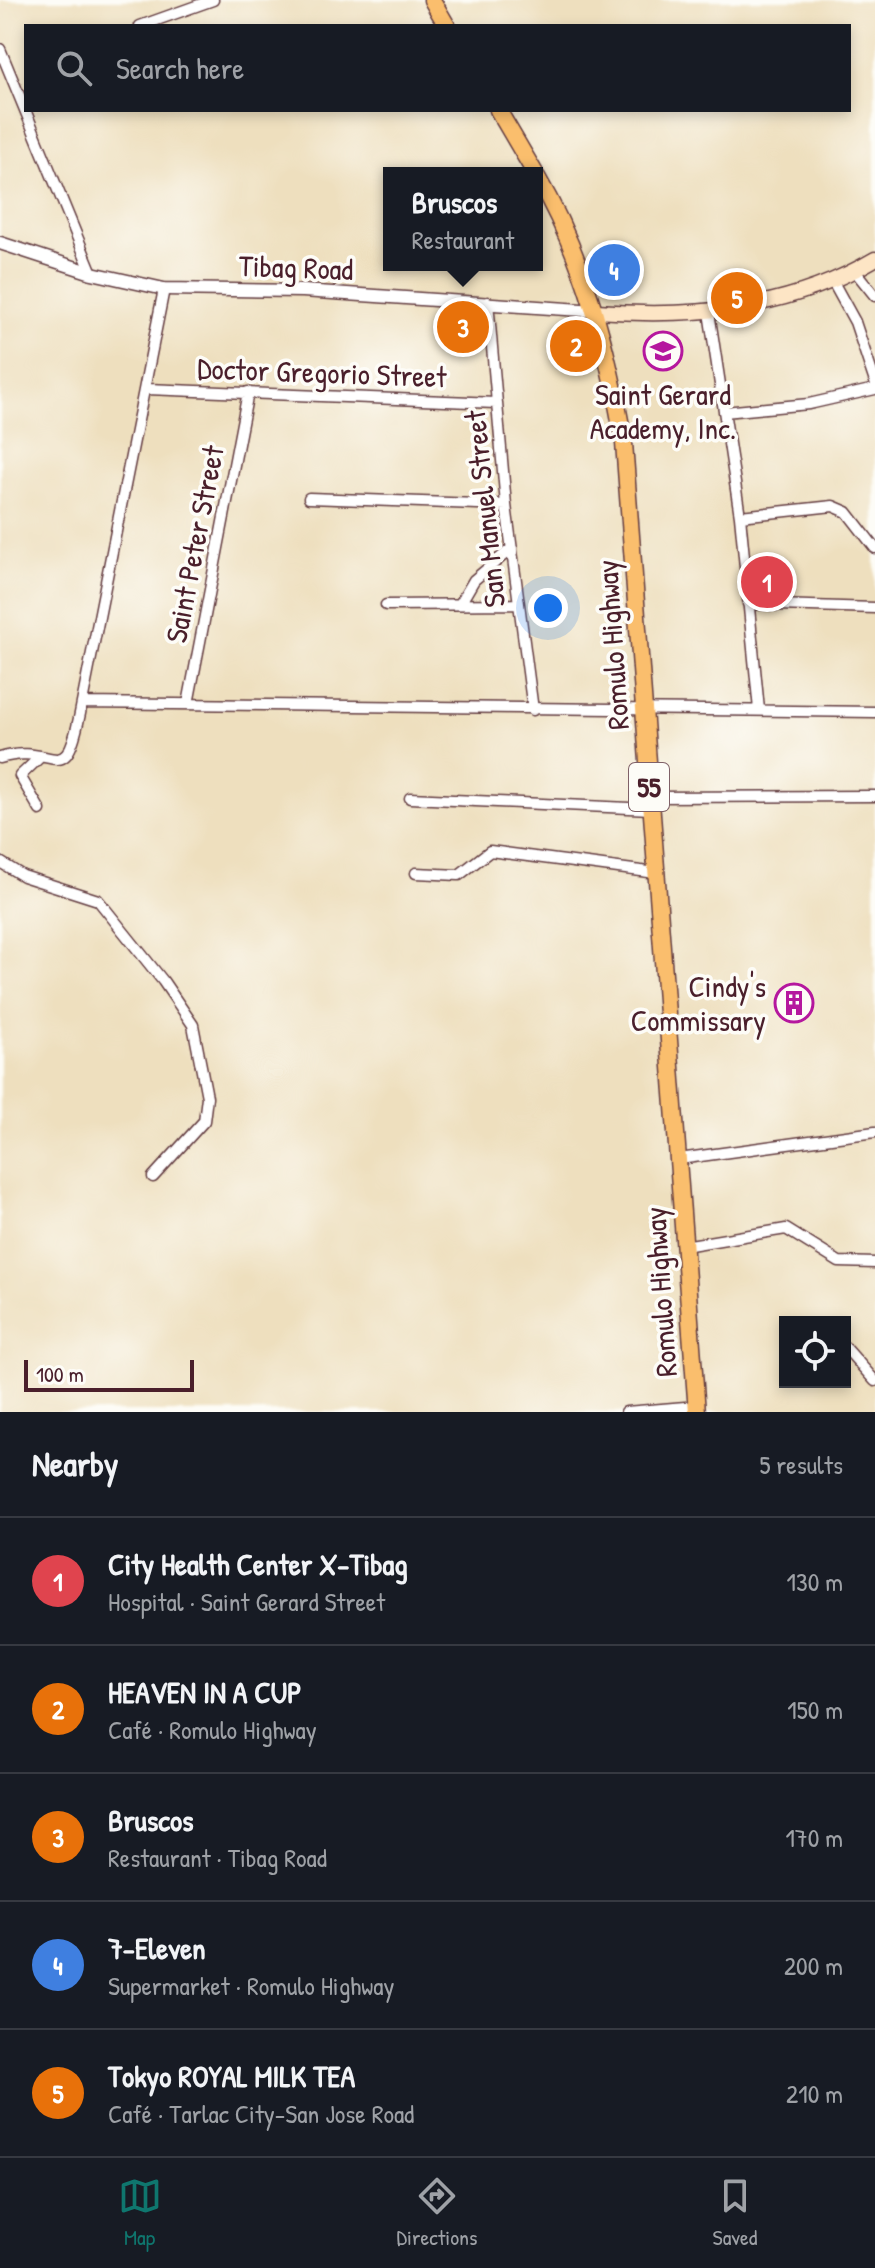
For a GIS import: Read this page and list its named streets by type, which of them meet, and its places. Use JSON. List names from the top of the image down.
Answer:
{
  "streets": {
    "highway": ["Romulo Highway", "55"],
    "street": [
      "Tibag Road",
      "Doctor Gregorio Street",
      "San Manuel Street",
      "Saint Peter Street"
    ]
  },
  "crossings": [
    ["Tibag Road", "San Manuel Street"],
    ["Tibag Road", "Romulo Highway"],
    ["Doctor Gregorio Street", "San Manuel Street"],
    ["Doctor Gregorio Street", "Saint Peter Street"]
  ],
  "places": {
    "school or university": ["Saint Gerard Academy, Inc."],
    "building": ["Cindy's Commissary"]
  },
  "scale_bar": "100 m",
  "page": {
    "search": "Search here",
    "popup": ["Bruscos", "Restaurant"],
    "pins": [
      "4",
      "5",
      "3",
      "2",
      "1"
    ],
    "scale": "100 m",
    "heading": ["Nearby", "5 results"],
    "list": [
      {
        "mark": "1",
        "name": "City Health Center X-Tibag",
        "note": "Hospital · Saint Gerard Street",
        "value": "130 m"
      },
      {
        "mark": "2",
        "name": "HEAVEN IN A CUP",
        "note": "Café · Romulo Highway",
        "value": "150 m"
      },
      {
        "mark": "3",
        "name": "Bruscos",
        "note": "Restaurant · Tibag Road",
        "value": "170 m"
      },
      {
        "mark": "4",
        "name": "7-Eleven",
        "note": "Supermarket · Romulo Highway",
        "value": "200 m"
      },
      {
        "mark": "5",
        "name": "Tokyo ROYAL MILK TEA",
        "note": "Café · Tarlac City-San Jose Road",
        "value": "210 m"
      }
    ],
    "nav": ["Map", "Directions", "Saved"]
  }
}
